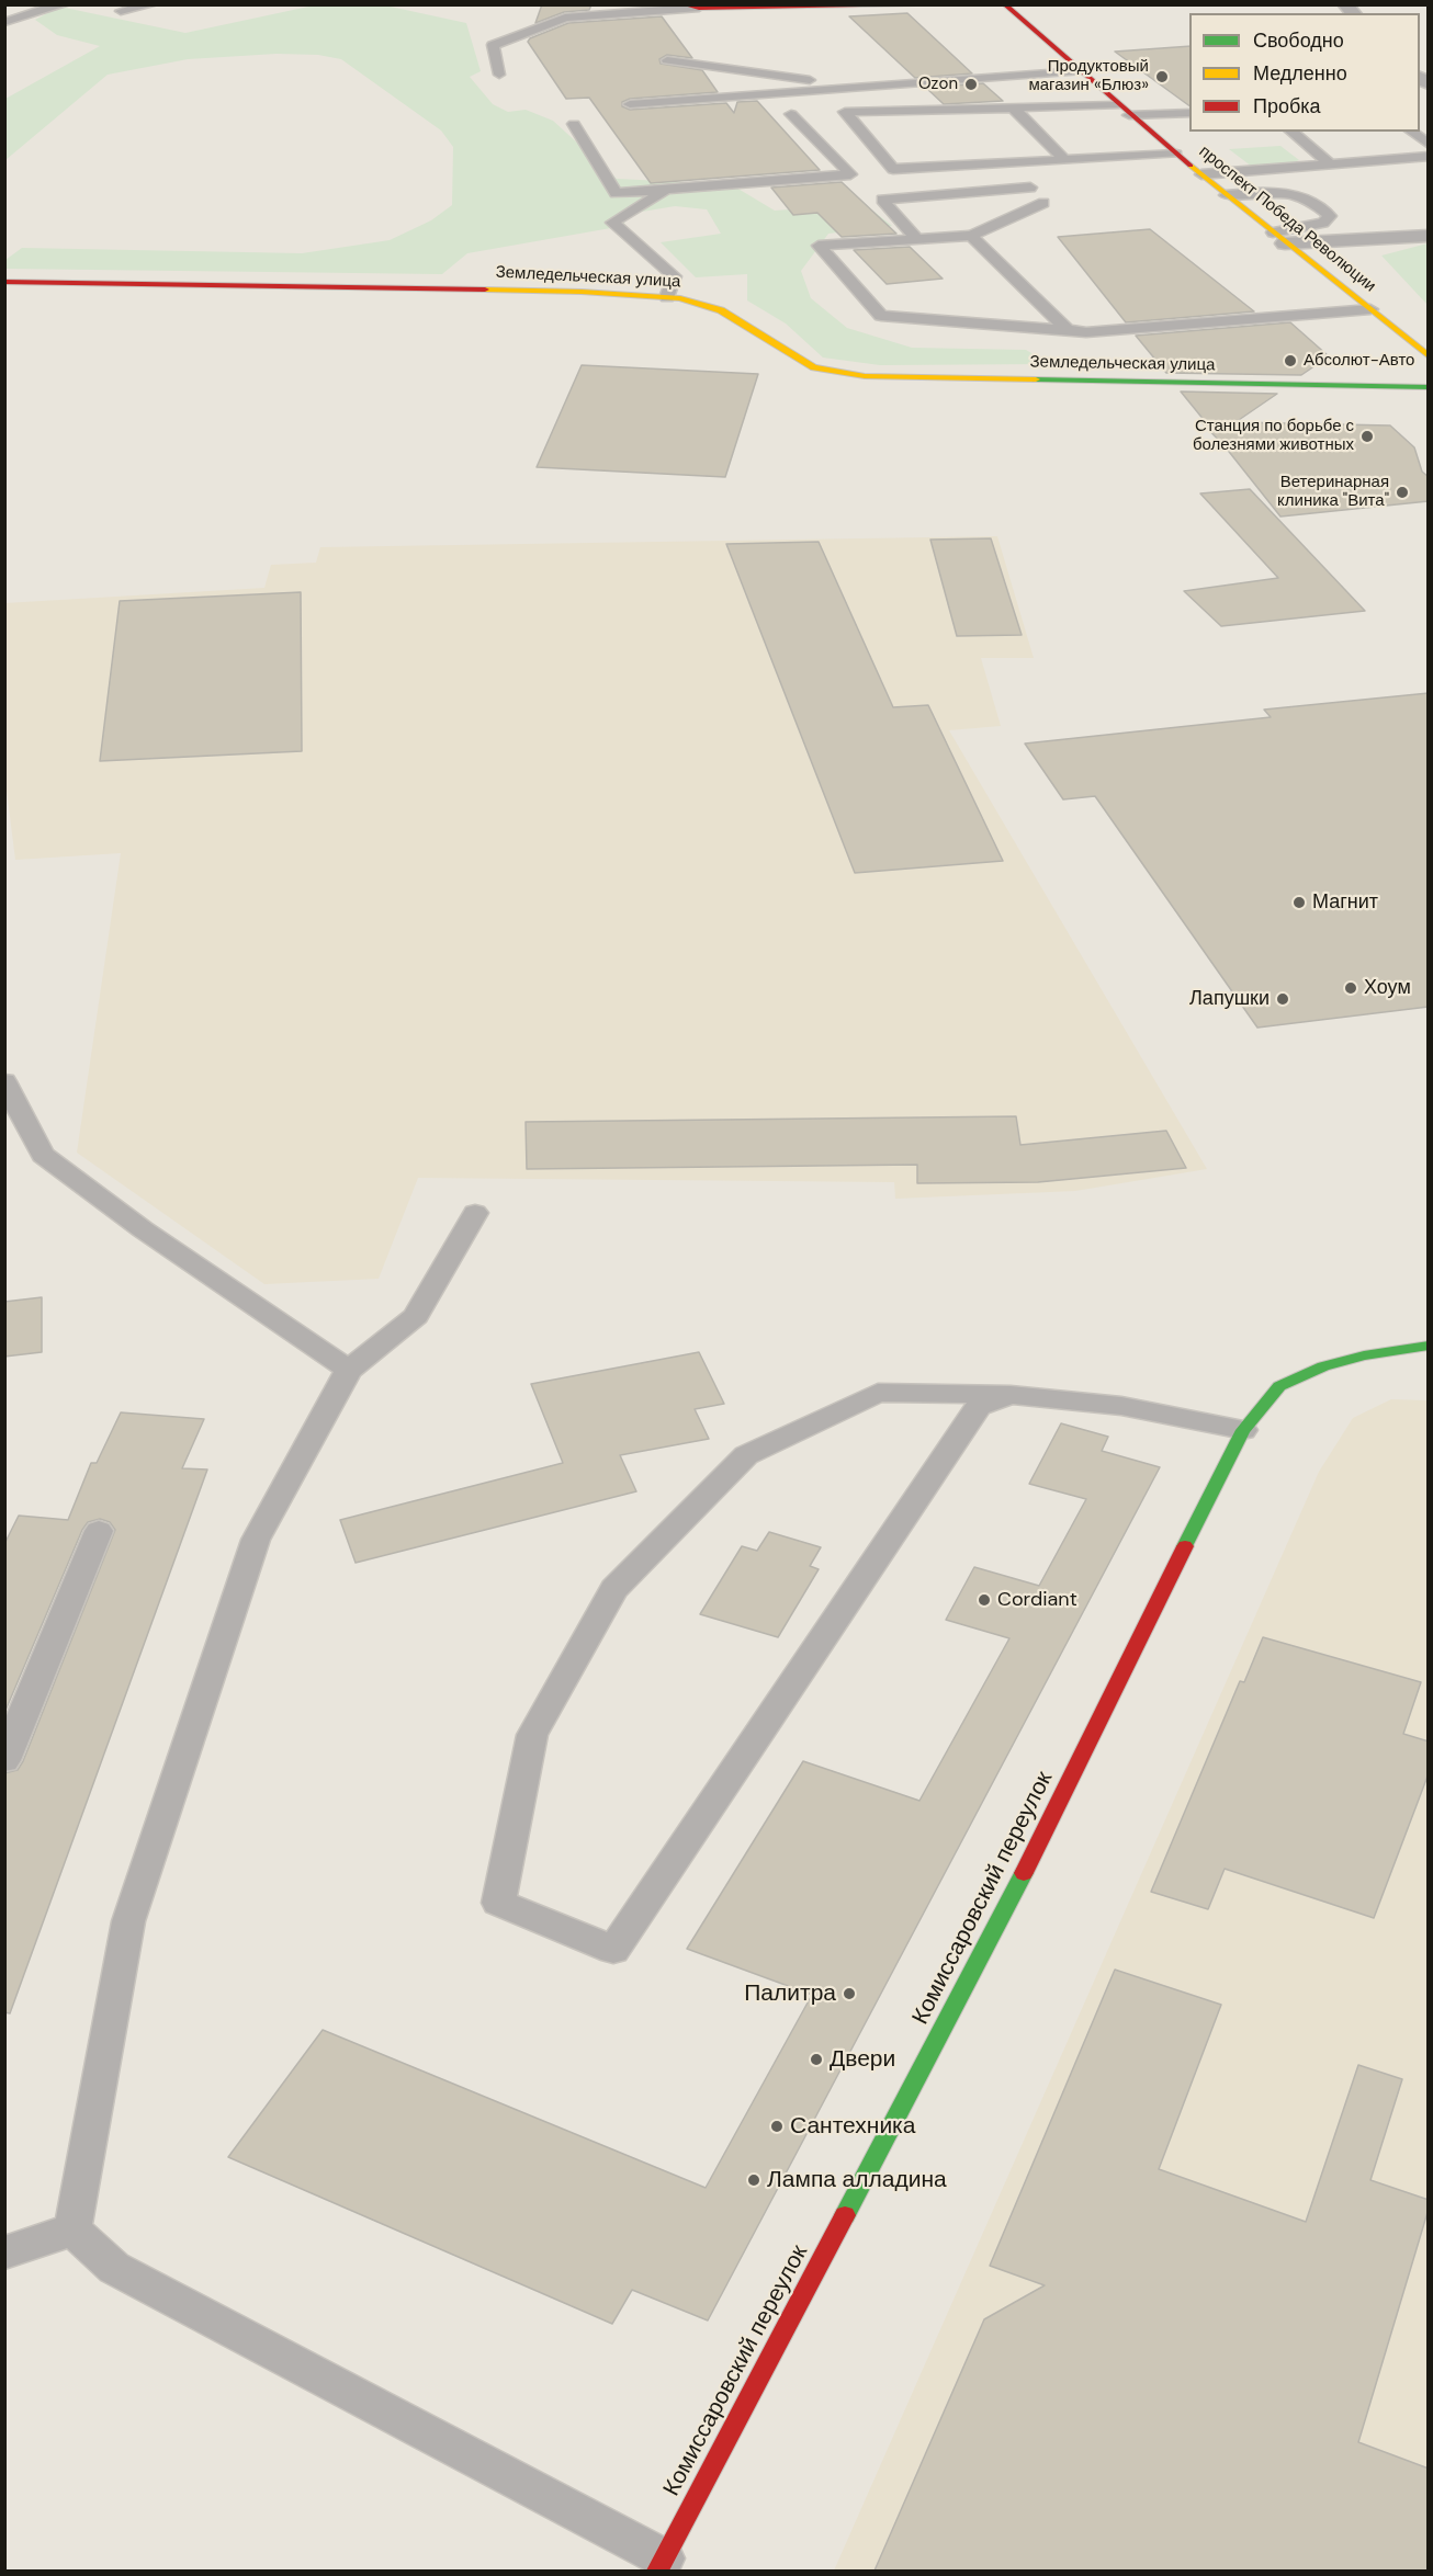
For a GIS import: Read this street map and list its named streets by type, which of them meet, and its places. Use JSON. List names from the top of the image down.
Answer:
{
  "streets": {
    "main road": ["проспект Победа Революции", "Земледельческая улица", "Комиссаровский переулок"]
  },
  "places": [
    "Продуктовый магазин «Блюз»",
    "Ozon",
    "Абсолют-Авто",
    "Станция по борьбе с болезнями животных",
    "Ветеринарная клиника \"Вита\"",
    "Магнит",
    "Хоум",
    "Лапушки",
    "Cordiant",
    "Палитра",
    "Двери",
    "Сантехника",
    "Лампа алладина"
  ],
  "legend": ["Свободно", "Медленно", "Пробка"]
}
